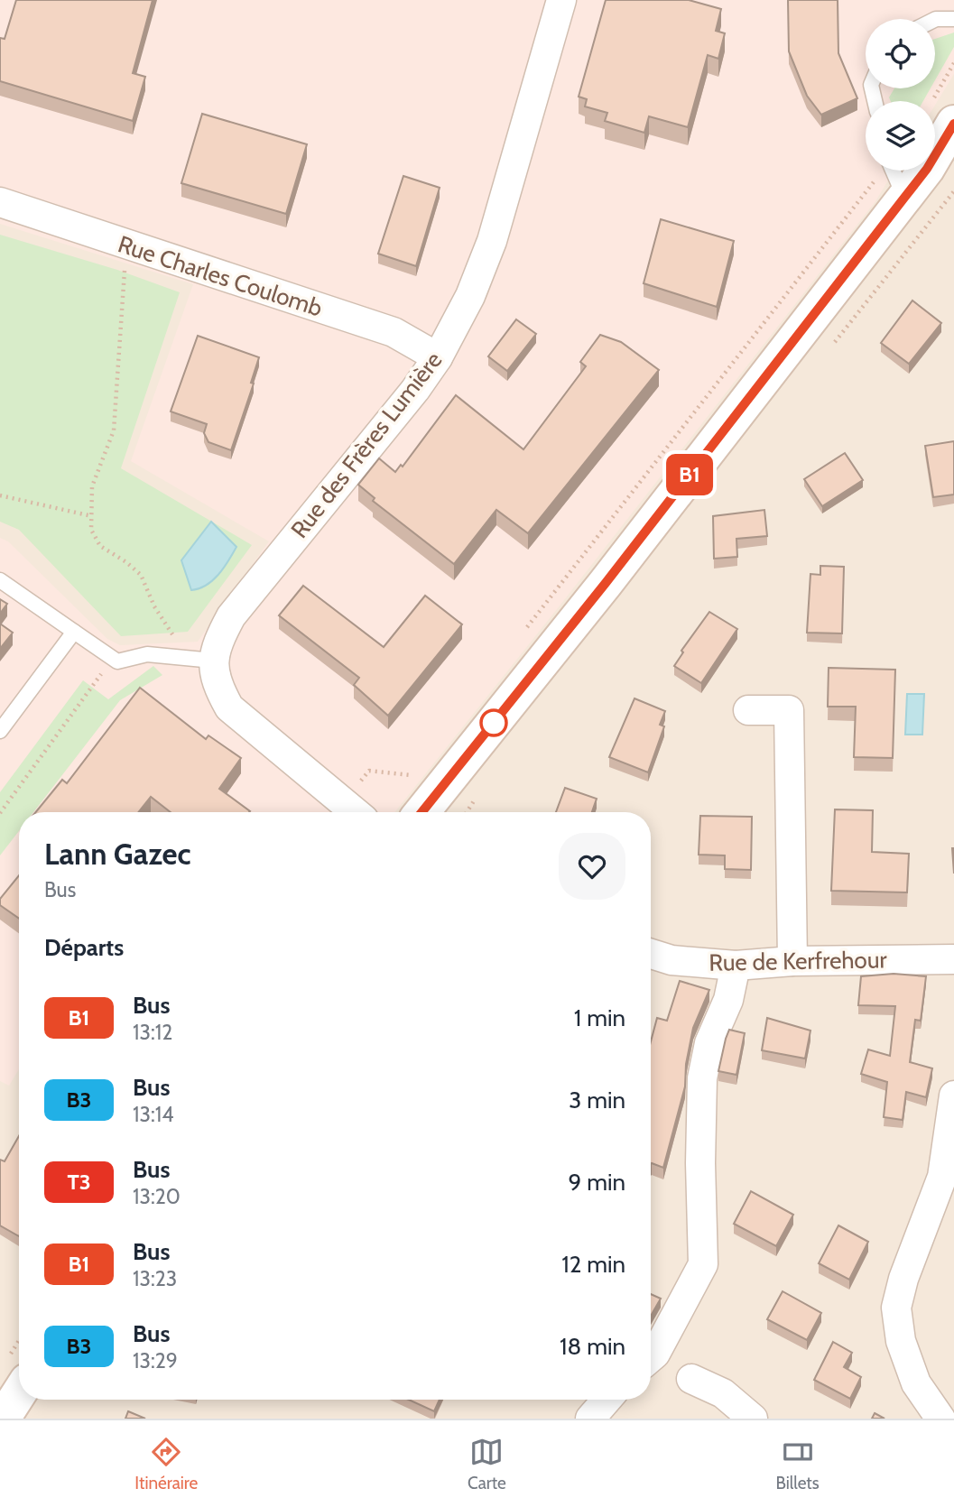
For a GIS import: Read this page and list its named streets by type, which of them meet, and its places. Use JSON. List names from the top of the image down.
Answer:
{
  "streets": {
    "street": ["Rue Charles Coulomb", "Rue des Frères Lumière", "Rue de Kerfrehour"]
  },
  "crossings": [
    ["Rue Charles Coulomb", "Rue des Frères Lumière"]
  ],
  "lines": ["bus line B1"],
  "page": {
    "on_map": "B1",
    "heading": [
      ["Lann Gazec", "Bus"],
      "Départs"
    ],
    "list": [
      {
        "mark": "B1",
        "name": "Bus",
        "note": "13:12",
        "value": "1 min"
      },
      {
        "mark": "B3",
        "name": "Bus",
        "note": "13:14",
        "value": "3 min"
      },
      {
        "mark": "T3",
        "name": "Bus",
        "note": "13:20",
        "value": "9 min"
      },
      {
        "mark": "B1",
        "name": "Bus",
        "note": "13:23",
        "value": "12 min"
      },
      {
        "mark": "B3",
        "name": "Bus",
        "note": "13:29",
        "value": "18 min"
      }
    ],
    "tabs": ["Itinéraire", "Carte", "Billets"]
  }
}
